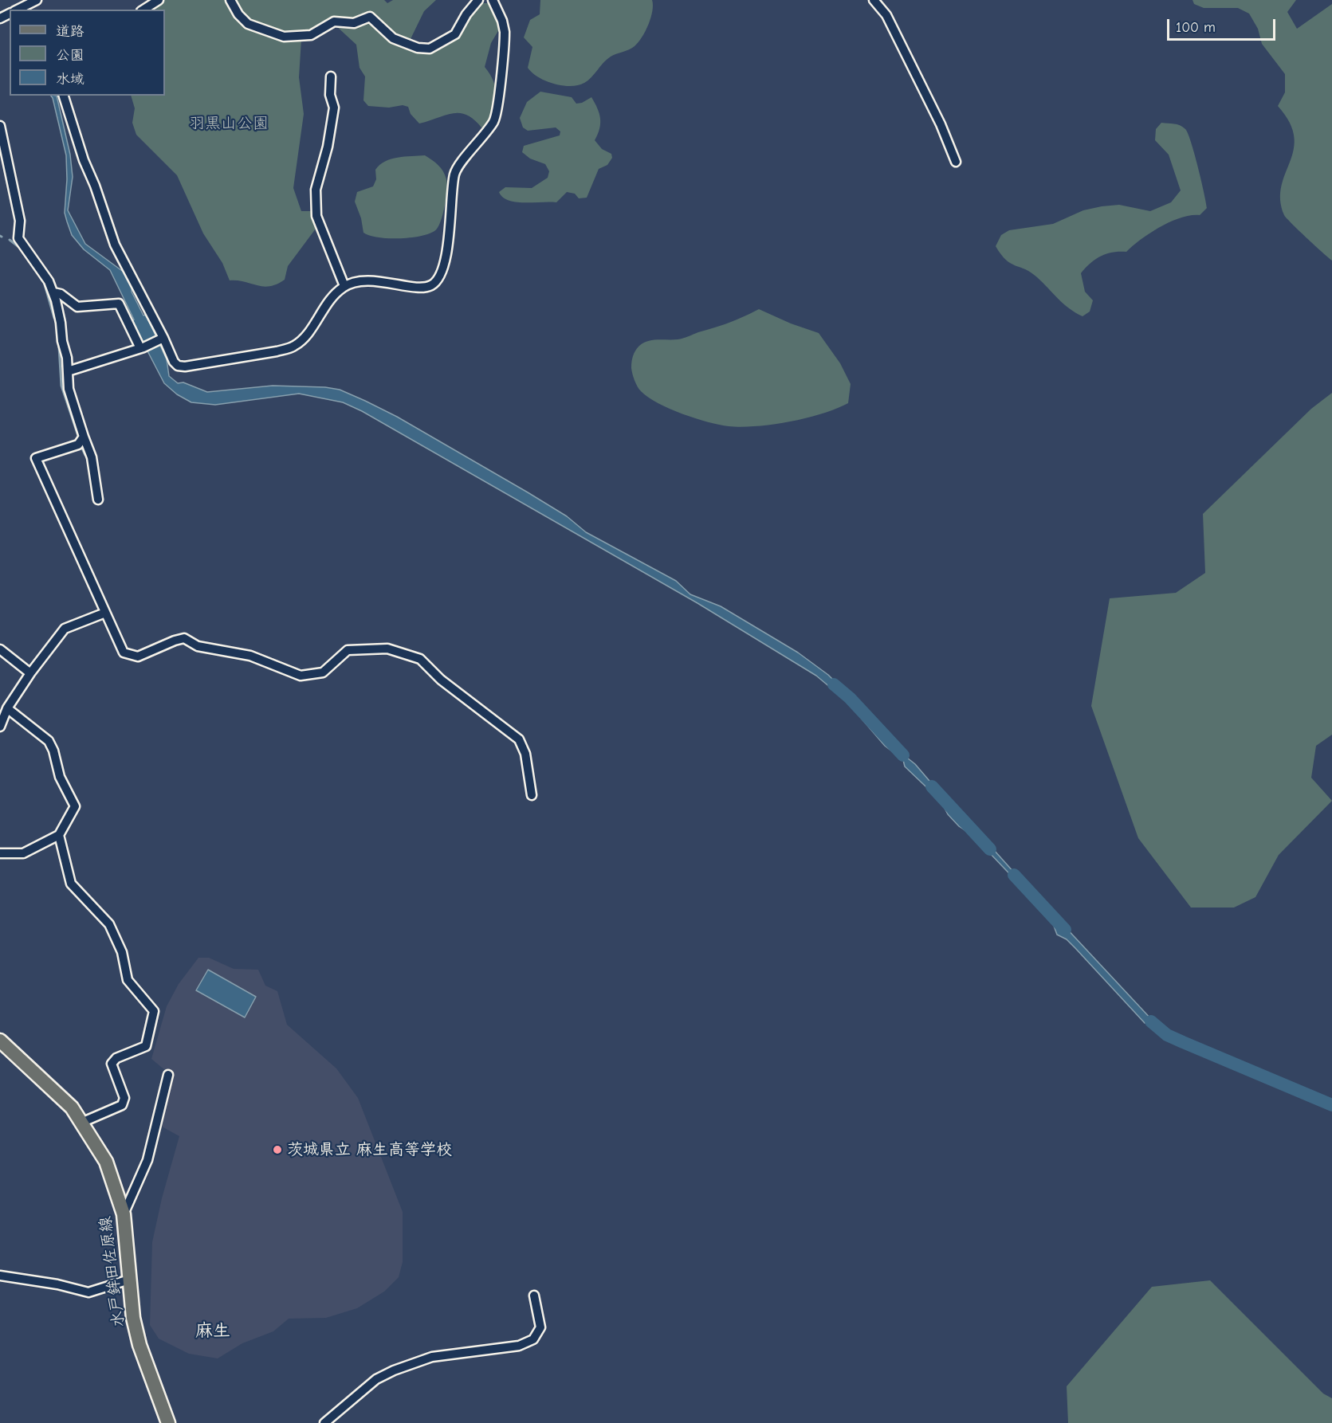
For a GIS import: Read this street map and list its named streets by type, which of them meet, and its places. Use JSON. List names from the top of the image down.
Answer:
{
  "streets": {
    "main road": ["水戸鉾田佐原線"]
  },
  "districts": ["麻生"],
  "parks": ["羽黒山公園"],
  "places": ["茨城県立 麻生高等学校"],
  "legend": ["道路", "公園", "水域"],
  "scale_bar": "100 m"
}
